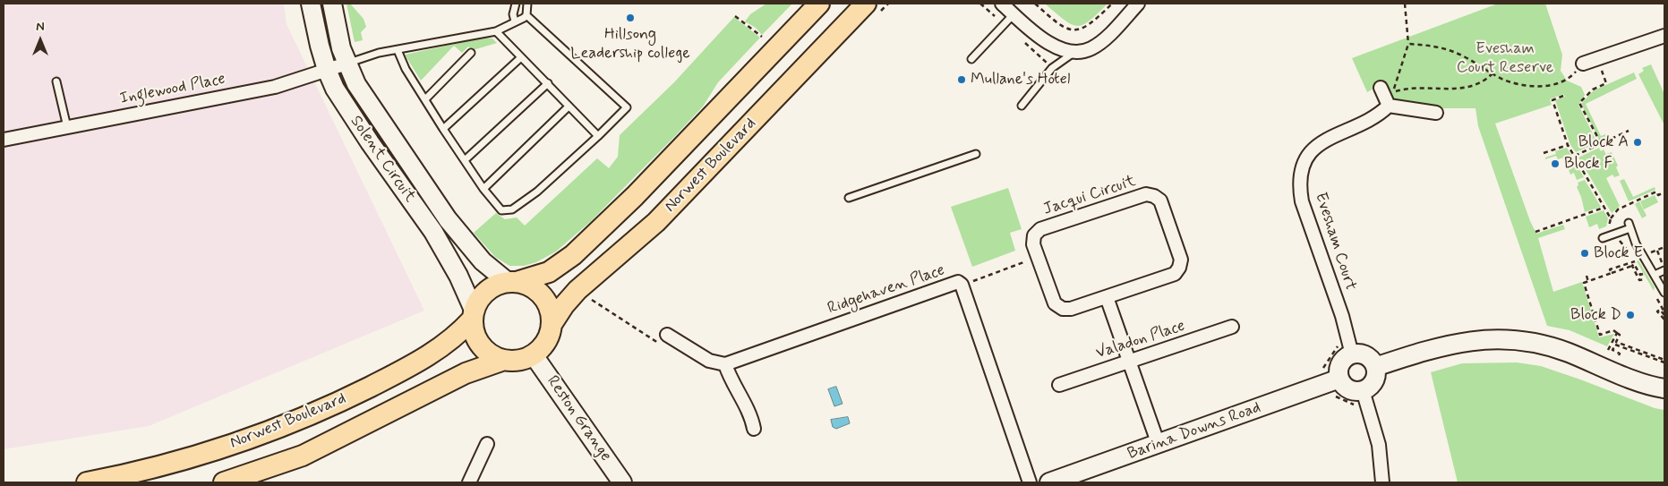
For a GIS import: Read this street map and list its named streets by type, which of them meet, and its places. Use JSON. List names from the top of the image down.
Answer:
{
  "streets": {
    "main road": ["Norwest Boulevard"],
    "street": [
      "Inglewood Place",
      "Solent Circuit",
      "Jacqui Circuit",
      "Evesham Court",
      "Ridgehaven Place",
      "Valadon Place",
      "Reston Grange",
      "Barina Downs Road"
    ]
  },
  "crossings": [
    ["Inglewood Place", "Solent Circuit"],
    ["Solent Circuit", "Norwest Boulevard"],
    ["Solent Circuit", "Reston Grange"],
    ["Norwest Boulevard", "Reston Grange"]
  ],
  "parks": ["Evesham Court Reserve"],
  "places": [
    "Hillsong Leadership college",
    "Mullane's Hotel",
    "Block A",
    "Block F",
    "Block E",
    "Block D"
  ],
  "north": "top"
}
